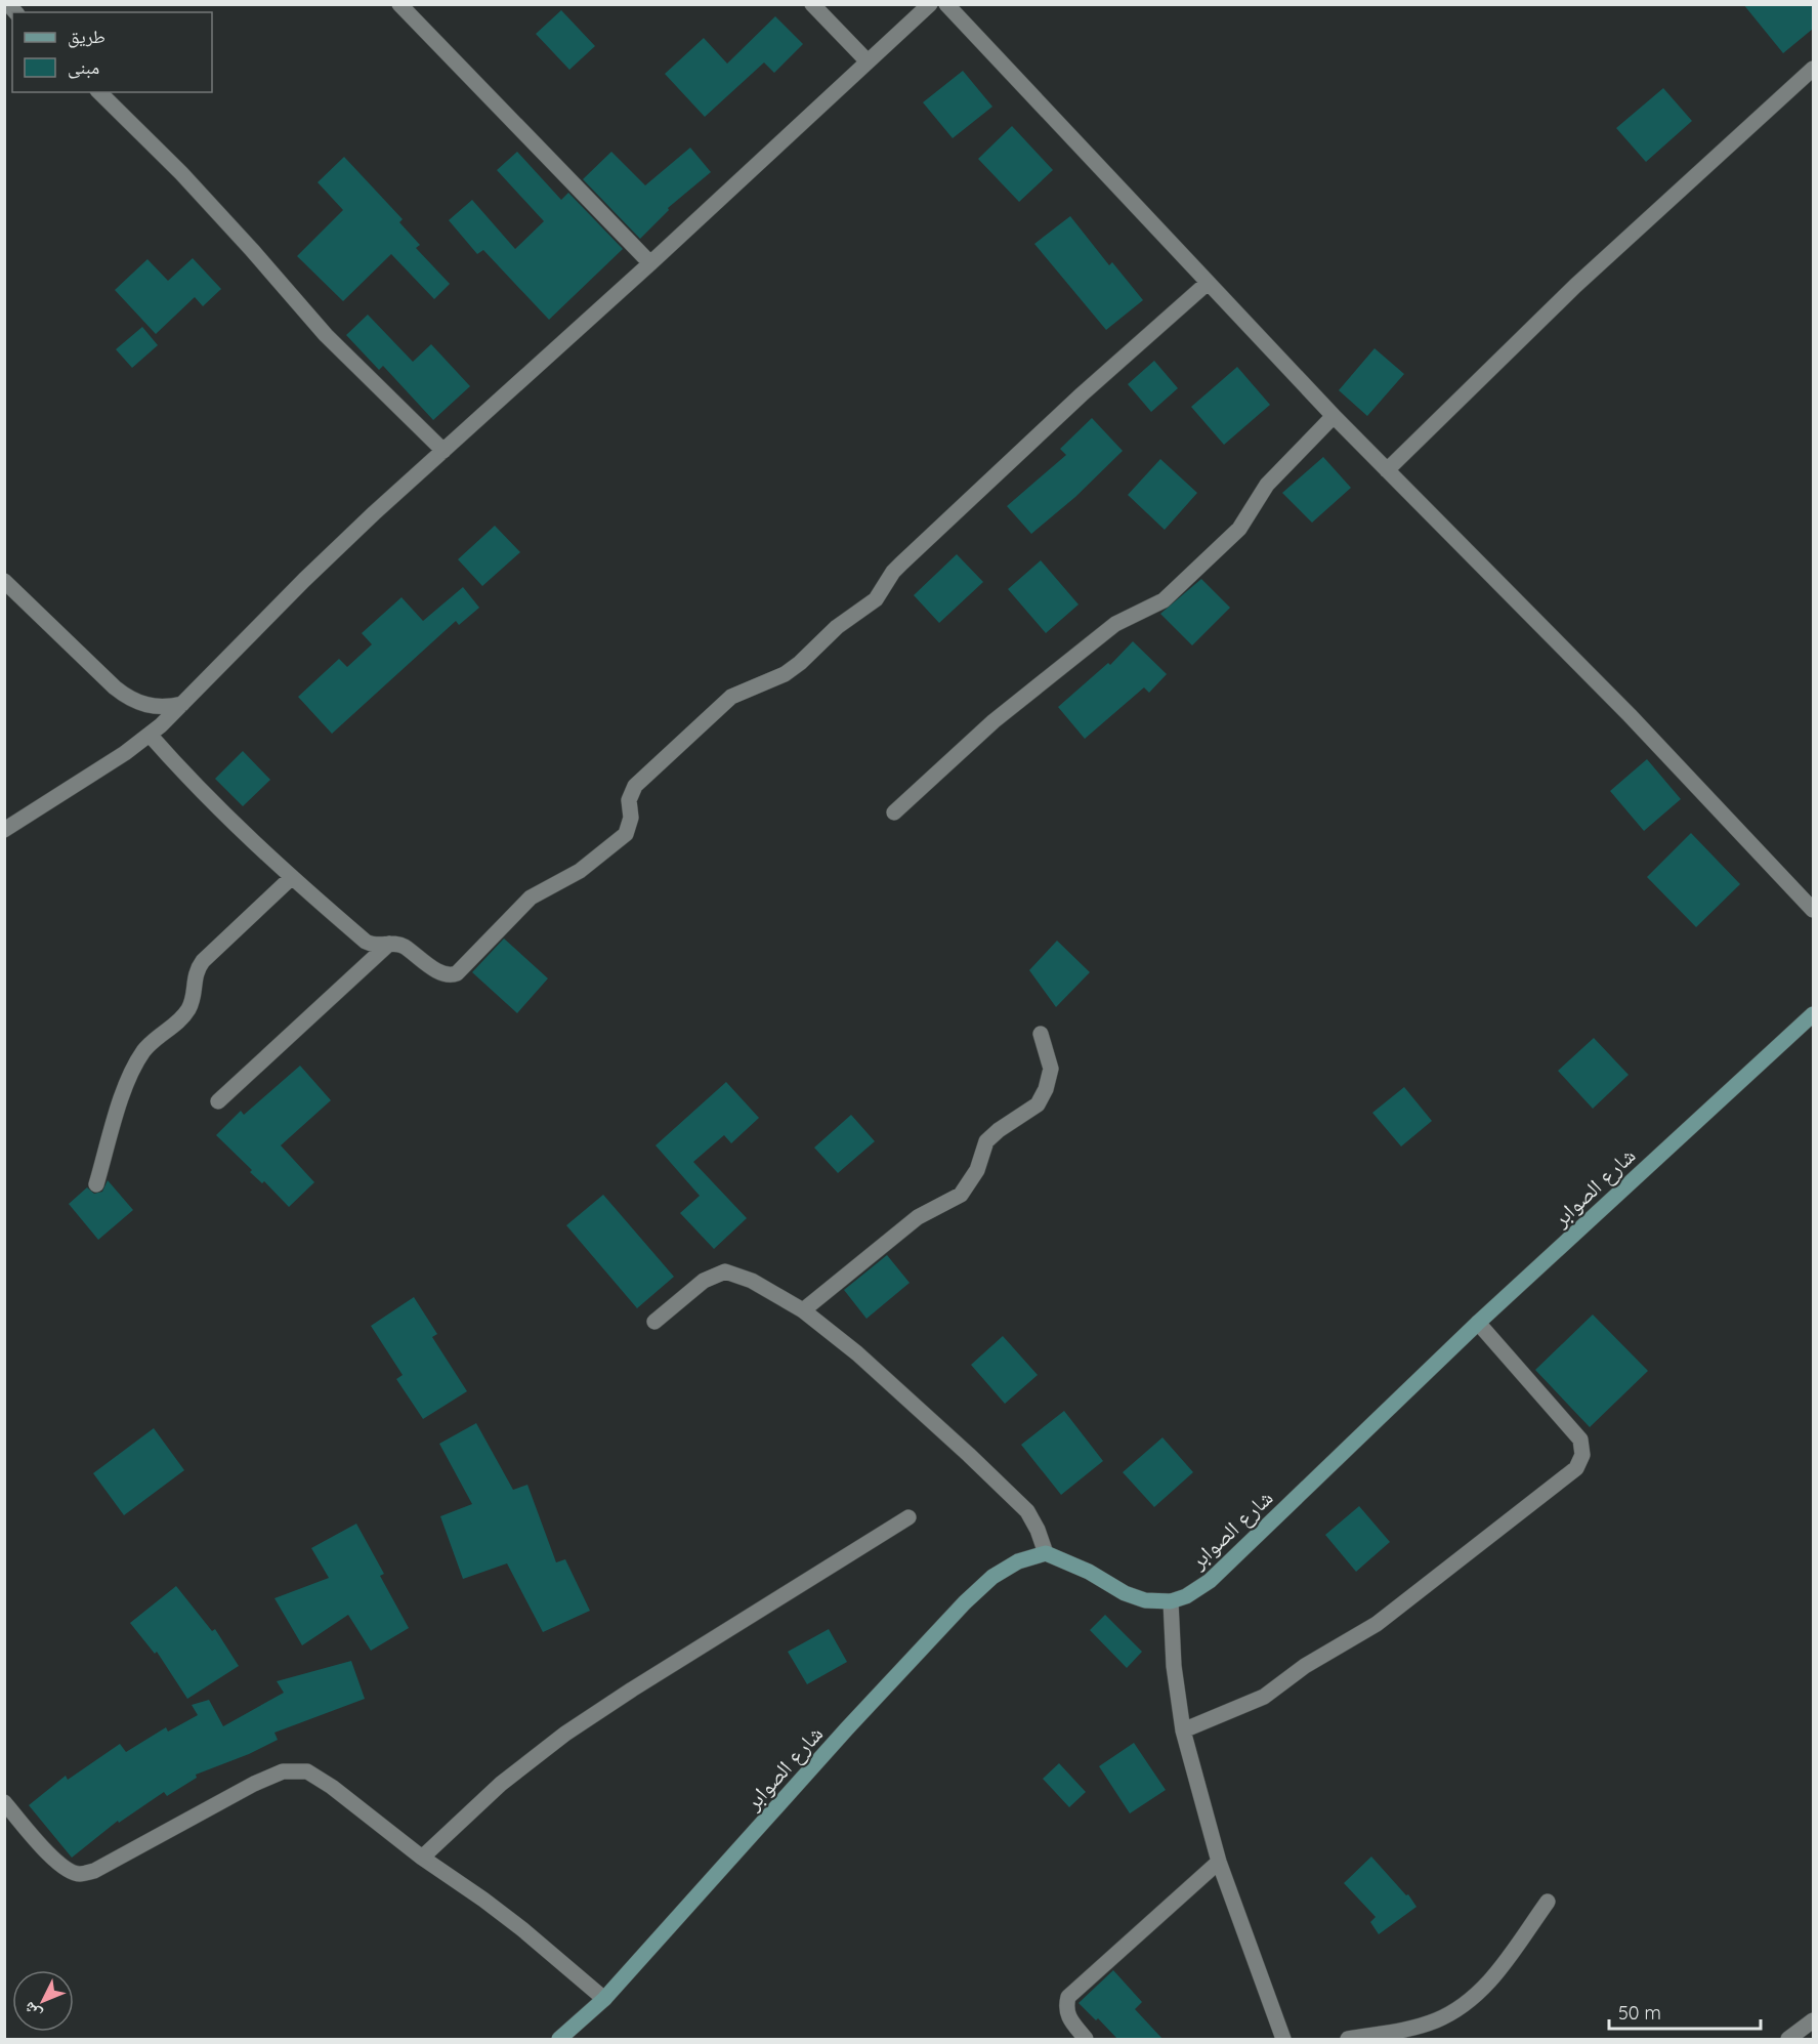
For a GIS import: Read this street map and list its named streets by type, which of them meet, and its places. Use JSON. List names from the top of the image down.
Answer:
{
  "streets": {
    "street": ["شارع الصوابر"]
  },
  "legend": ["طريق", "مبنى"],
  "scale_bar": "50 m",
  "north": "bottom left"
}
